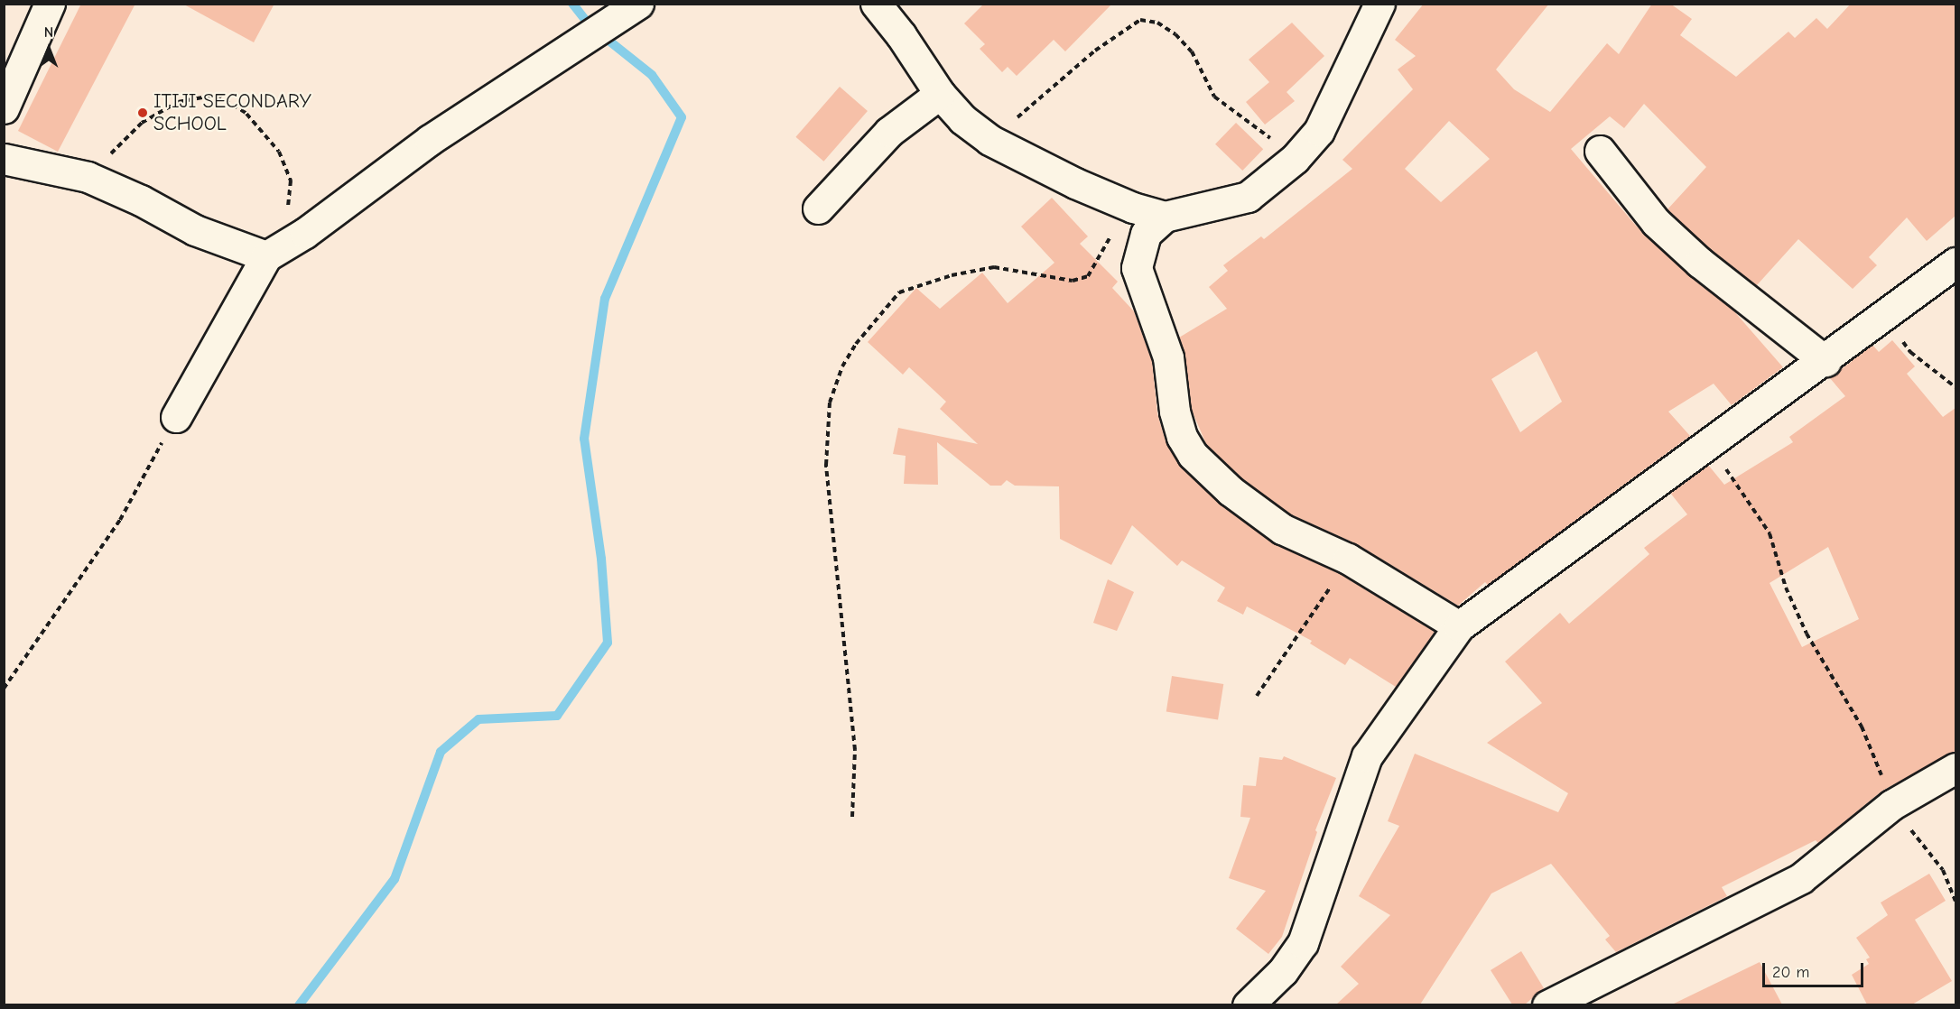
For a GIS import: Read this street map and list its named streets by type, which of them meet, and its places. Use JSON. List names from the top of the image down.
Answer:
{
  "places": ["ITIJI SECONDARY SCHOOL"],
  "scale_bar": "20 m",
  "north": "top"
}
